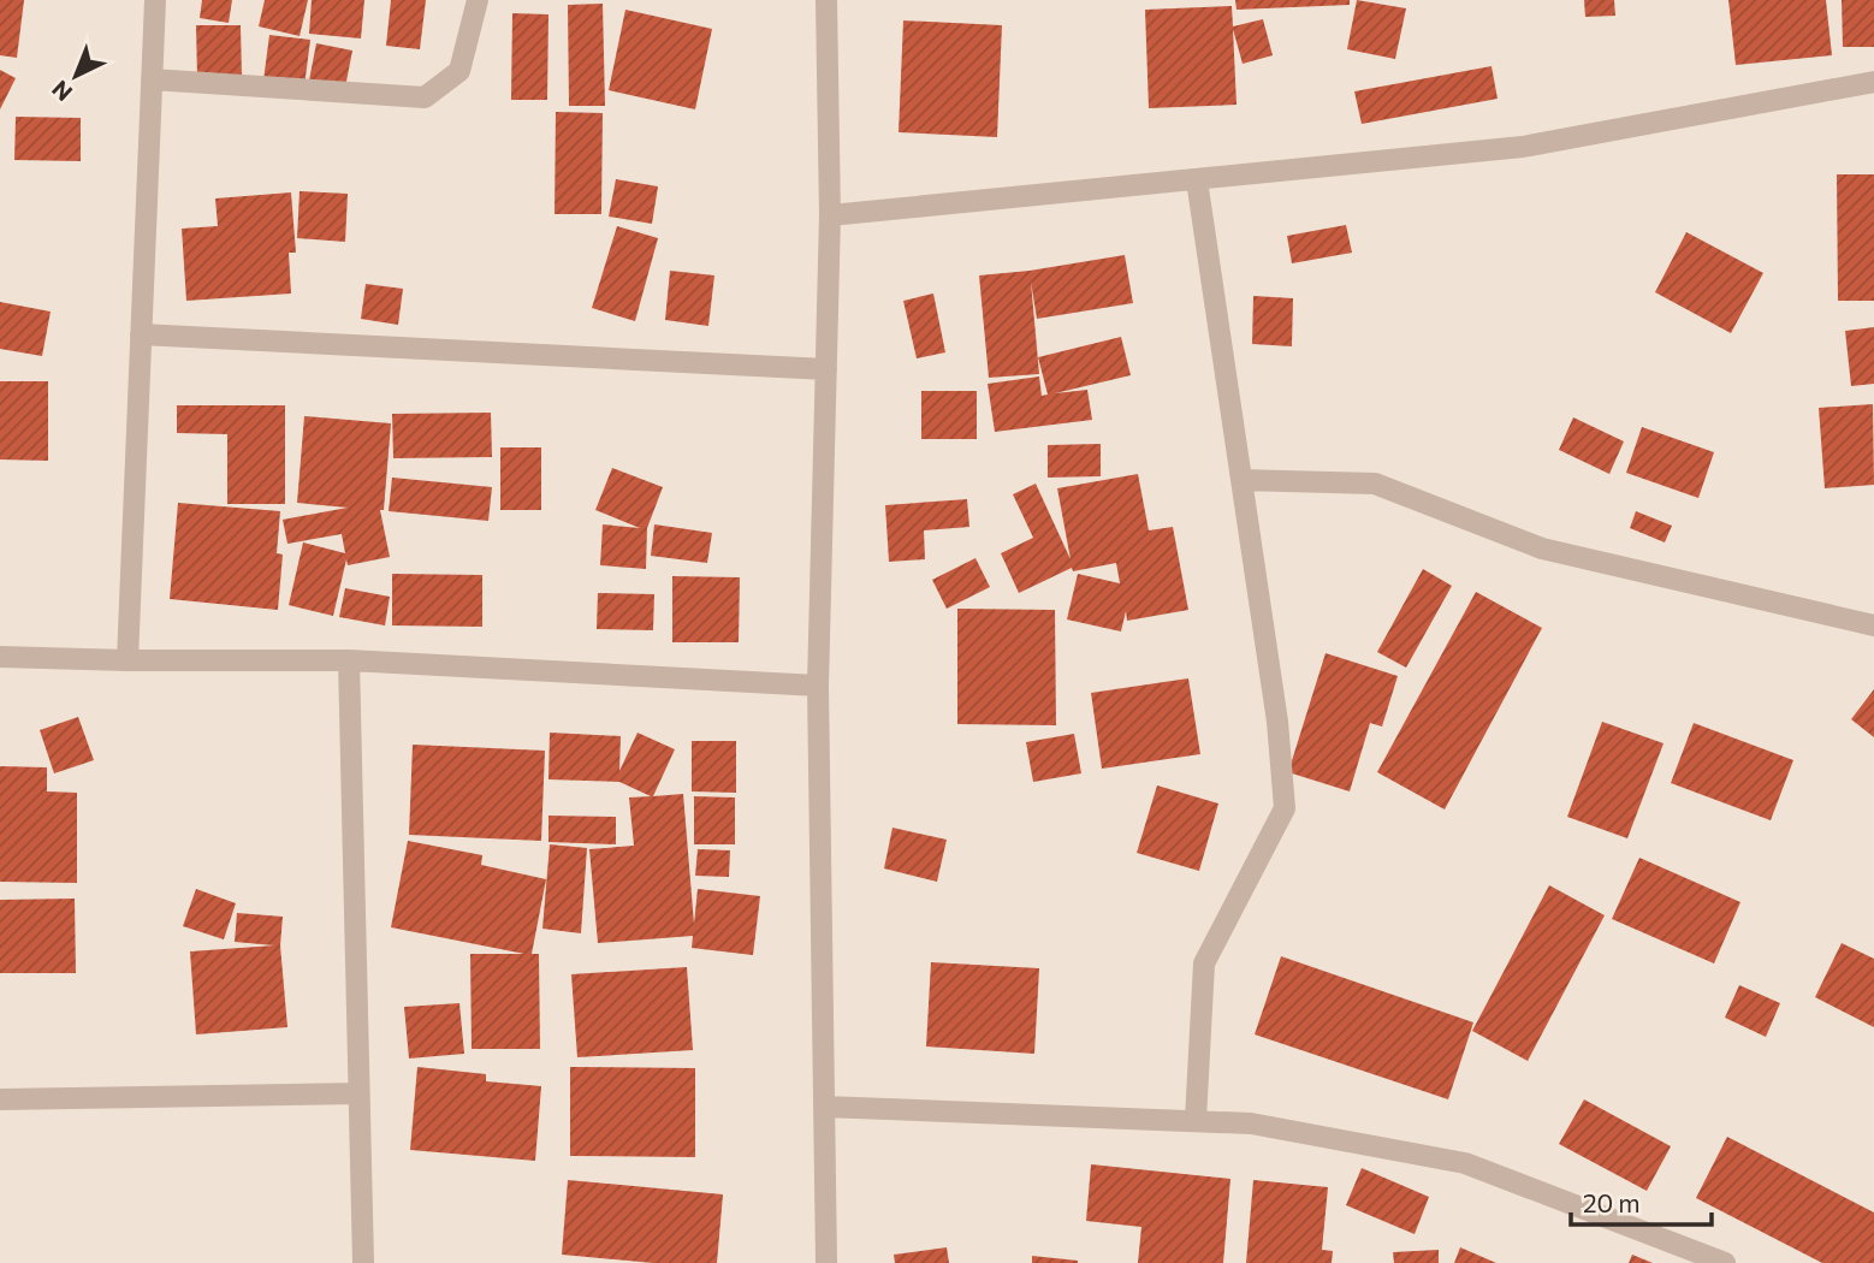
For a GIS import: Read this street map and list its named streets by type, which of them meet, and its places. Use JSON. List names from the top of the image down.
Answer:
{
  "scale_bar": "20 m",
  "north": "bottom left"
}
